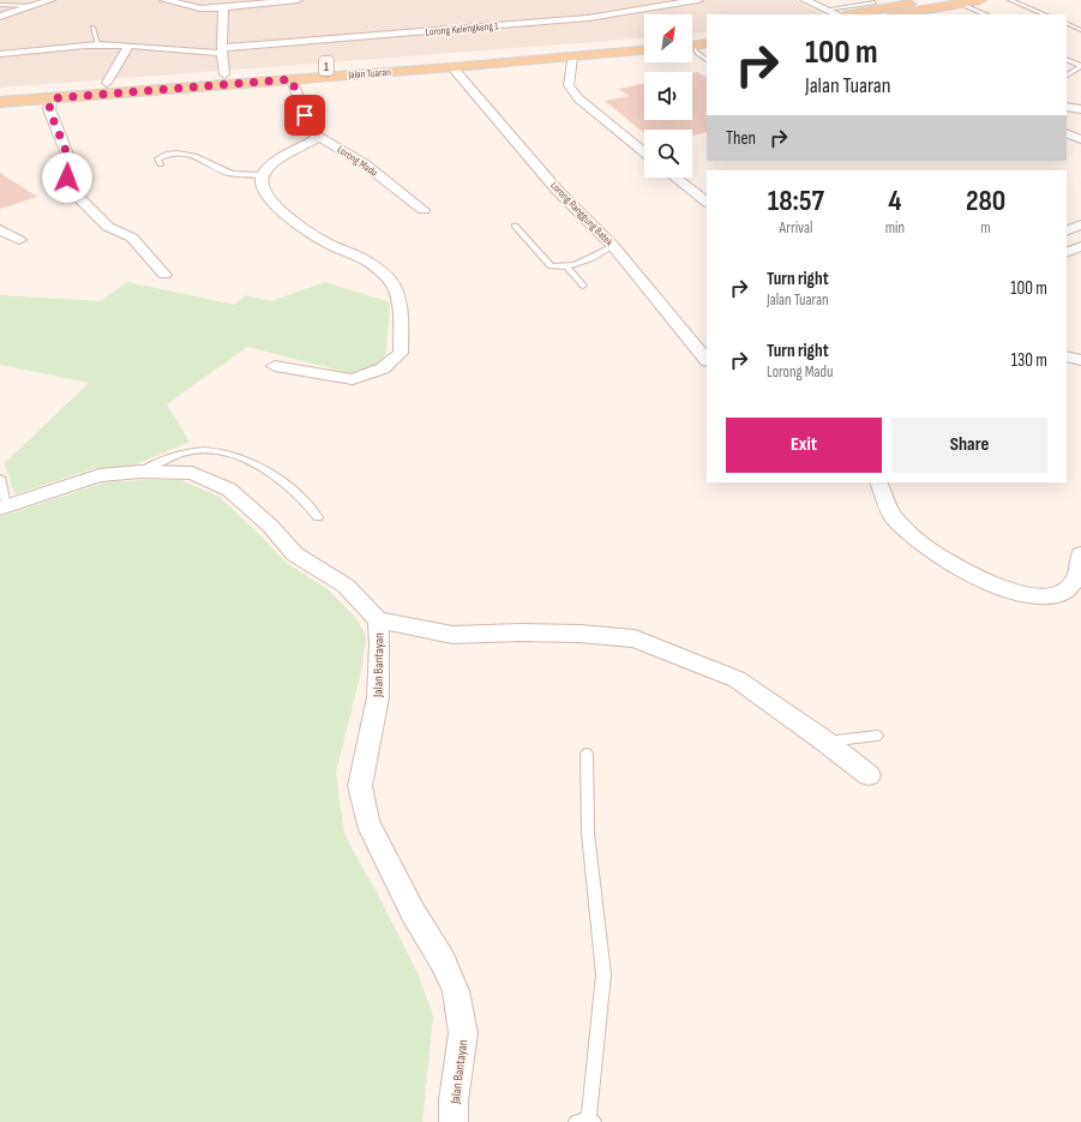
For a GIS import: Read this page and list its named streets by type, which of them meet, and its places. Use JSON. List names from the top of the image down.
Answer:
{
  "streets": {
    "main road": ["1", "Jalan Tuaran"],
    "street": [
      "Lorong Kelengkeng 1",
      "Lorong Madu",
      "Lorong Ranggung Batek",
      "Jalan Bantayan"
    ]
  },
  "crossings": [
    ["Jalan Tuaran", "Lorong Ranggung Batek"]
  ],
  "north": "top right",
  "page": {
    "turn": ["100 m", "Jalan Tuaran"],
    "then": "Then",
    "eta": [
      "18:57",
      "Arrival",
      "4",
      "min",
      "280",
      "m"
    ],
    "list": [
      {
        "name": "Turn right",
        "note": "Jalan Tuaran",
        "value": "100 m"
      },
      {
        "name": "Turn right",
        "note": "Lorong Madu",
        "value": "130 m"
      }
    ],
    "buttons": ["Exit", "Share"]
  }
}
